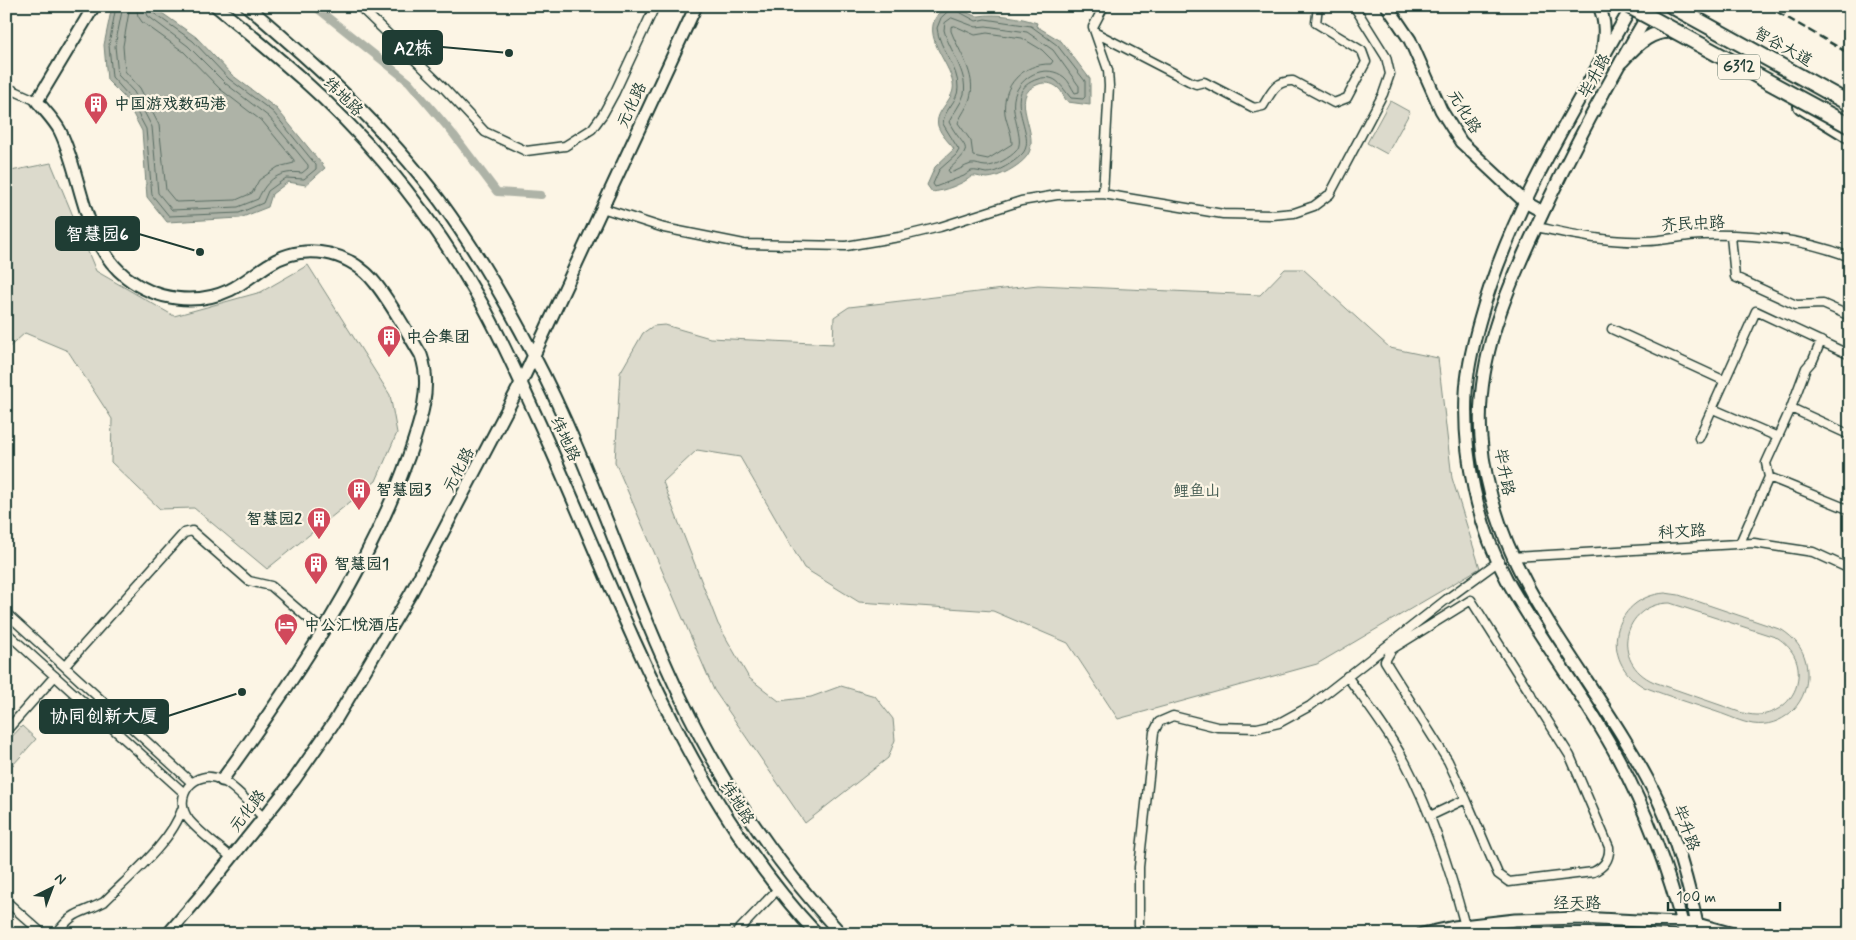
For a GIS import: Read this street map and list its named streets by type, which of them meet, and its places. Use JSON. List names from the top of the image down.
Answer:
{
  "streets": {
    "highway": ["智谷大道", "G312"],
    "street": [
      "毕升路",
      "纬地路",
      "元化路",
      "齐民中路",
      "科文路",
      "经天路"
    ]
  },
  "crossings": [
    ["G312", "毕升路"],
    ["毕升路", "元化路"],
    ["毕升路", "齐民中路"],
    ["毕升路", "科文路"],
    ["毕升路", "经天路"],
    ["纬地路", "元化路"]
  ],
  "parks": ["鲤鱼山"],
  "places": {
    "other": ["A2栋", "智慧园6", "协同创新大厦"],
    "building": [
      "中国游戏数码港",
      "中合集团",
      "智慧园3",
      "智慧园2",
      "智慧园1"
    ],
    "hotel": ["中公汇悦酒店"]
  },
  "scale_bar": "100 m",
  "north": "top right"
}
